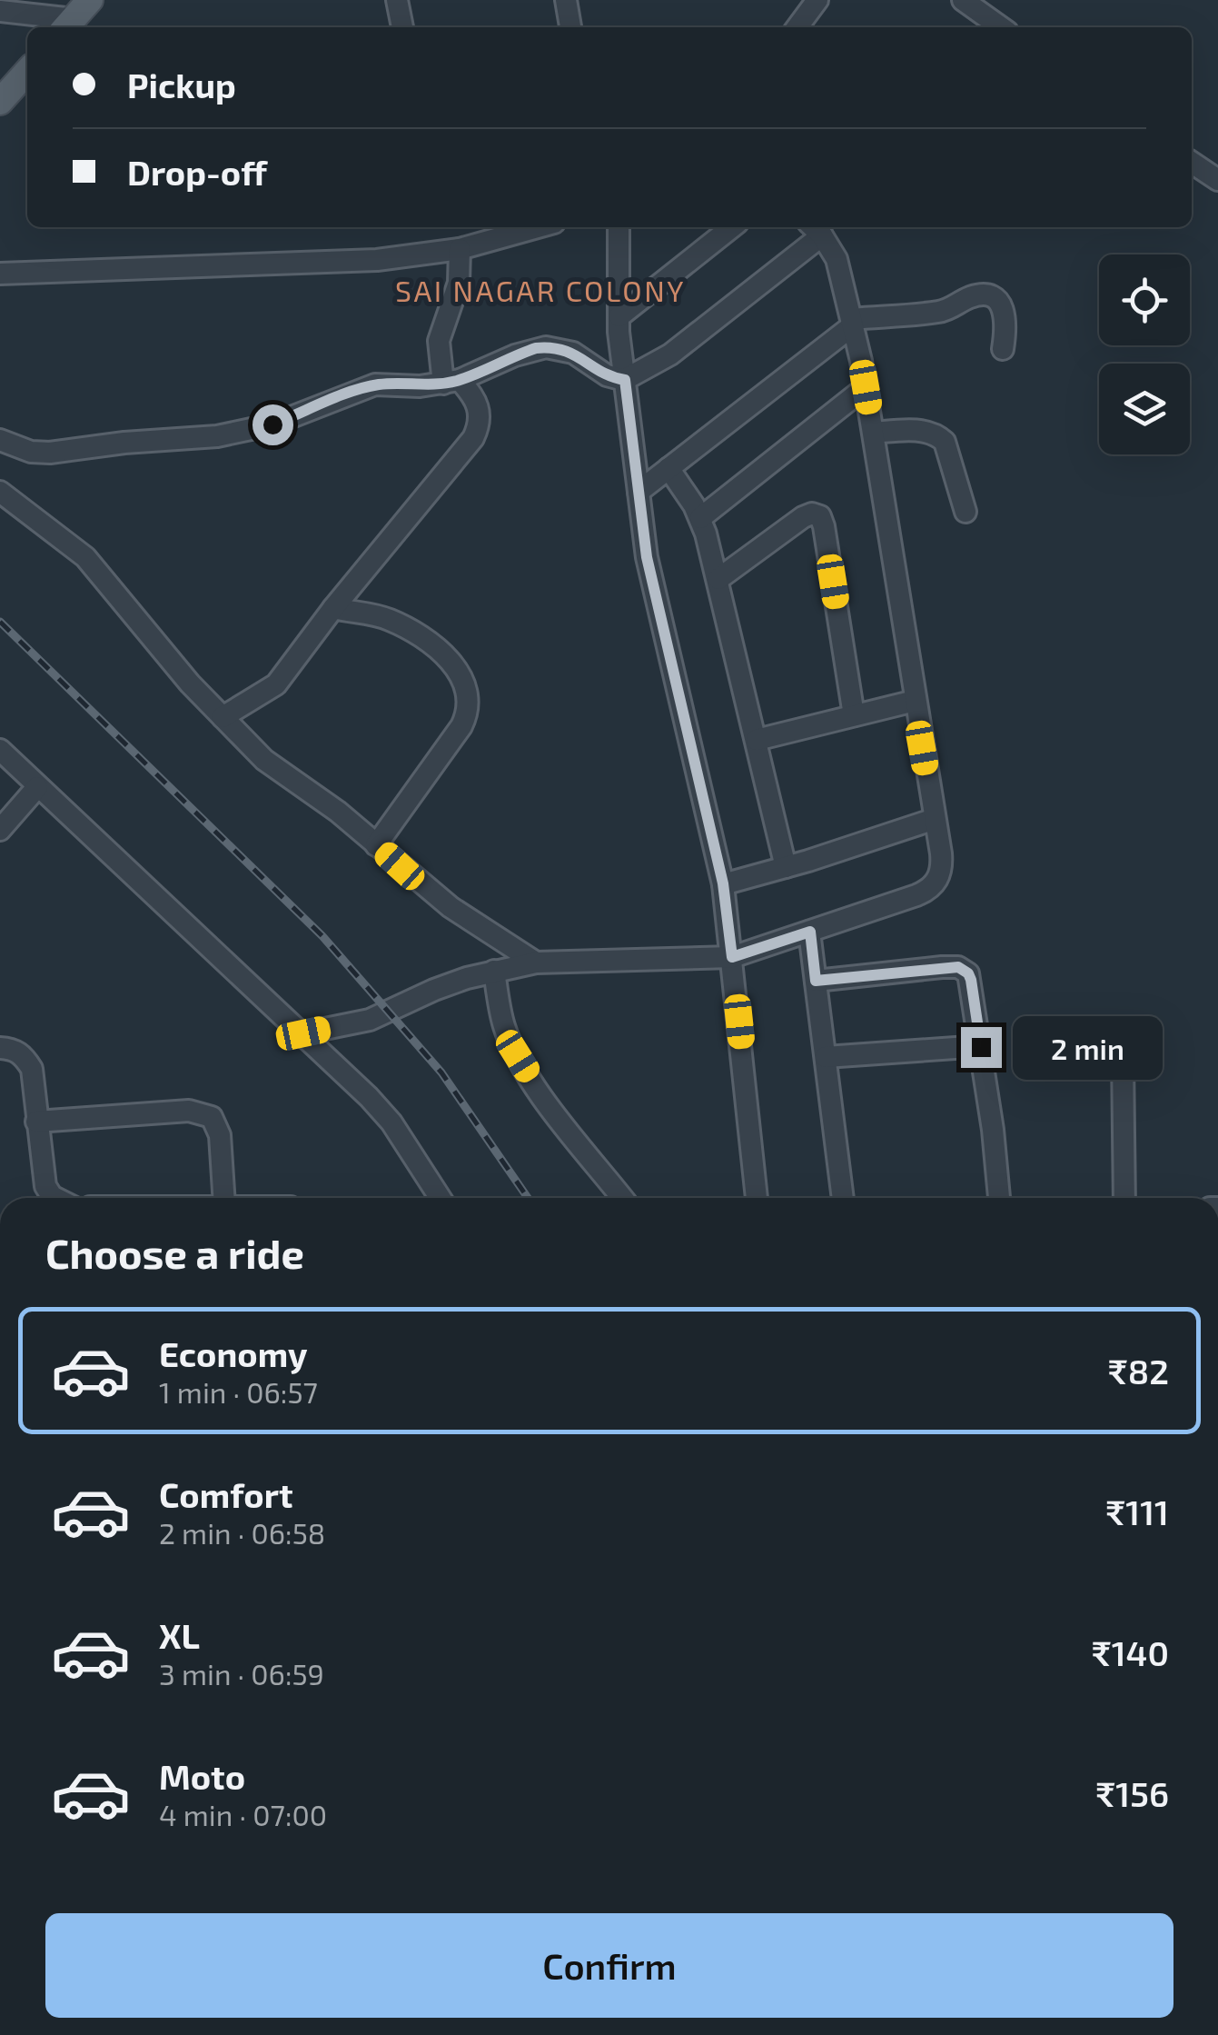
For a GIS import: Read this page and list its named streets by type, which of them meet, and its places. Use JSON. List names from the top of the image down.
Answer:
{
  "districts": ["SAI NAGAR COLONY"],
  "page": {
    "banner": ["Pickup", "Drop-off"],
    "bubble": "2 min",
    "heading": "Choose a ride",
    "list": [
      {
        "name": "Economy",
        "note": "1 min · 06:57",
        "value": "₹82"
      },
      {
        "name": "Comfort",
        "note": "2 min · 06:58",
        "value": "₹111"
      },
      {
        "name": "XL",
        "note": "3 min · 06:59",
        "value": "₹140"
      },
      {
        "name": "Moto",
        "note": "4 min · 07:00",
        "value": "₹156"
      }
    ],
    "buttons": "Confirm"
  }
}
